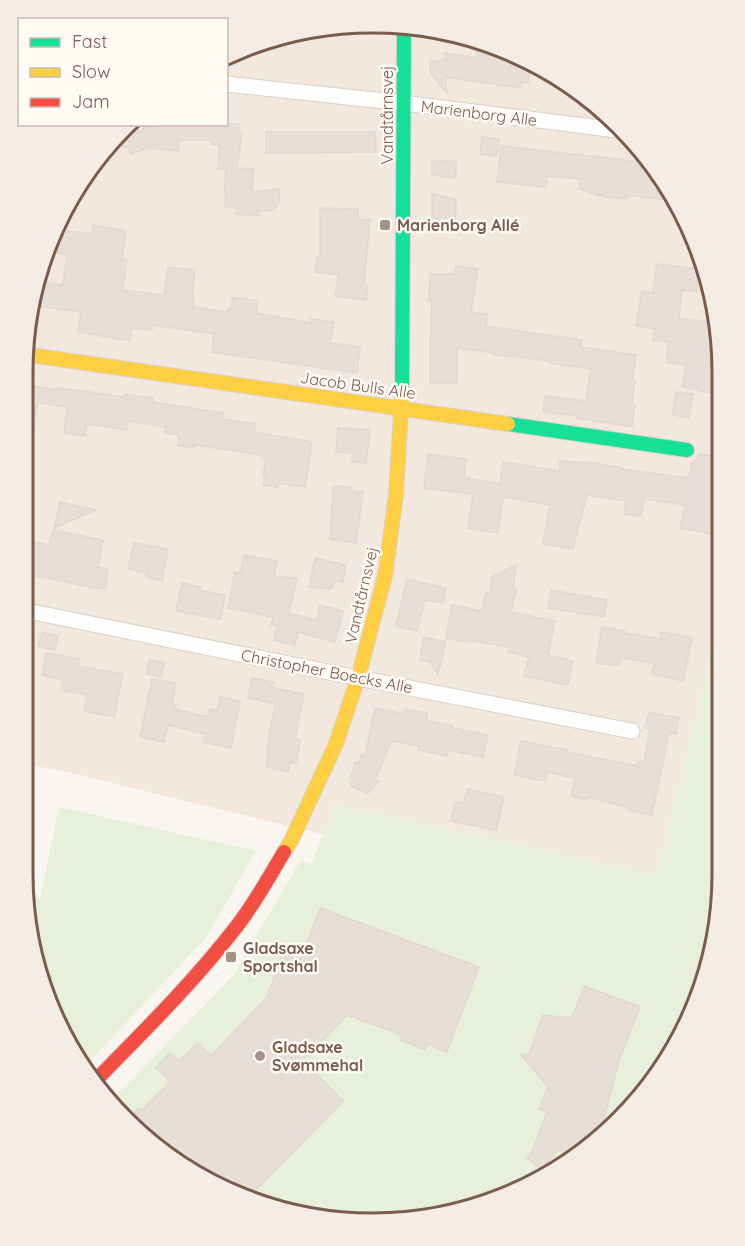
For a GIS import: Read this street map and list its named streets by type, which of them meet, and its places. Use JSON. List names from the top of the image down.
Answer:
{
  "streets": {
    "street": [
      "Marienborg Alle",
      "Vandtårnsvej",
      "Jacob Bulls Alle",
      "Christopher Boecks Alle"
    ]
  },
  "crossings": [
    ["Marienborg Alle", "Vandtårnsvej"],
    ["Vandtårnsvej", "Jacob Bulls Alle"],
    ["Vandtårnsvej", "Christopher Boecks Alle"]
  ],
  "places": {
    "transit": ["Marienborg Allé", "Gladsaxe Sportshal"],
    "other": ["Gladsaxe Svømmehal"]
  },
  "legend": ["Fast", "Slow", "Jam"]
}
